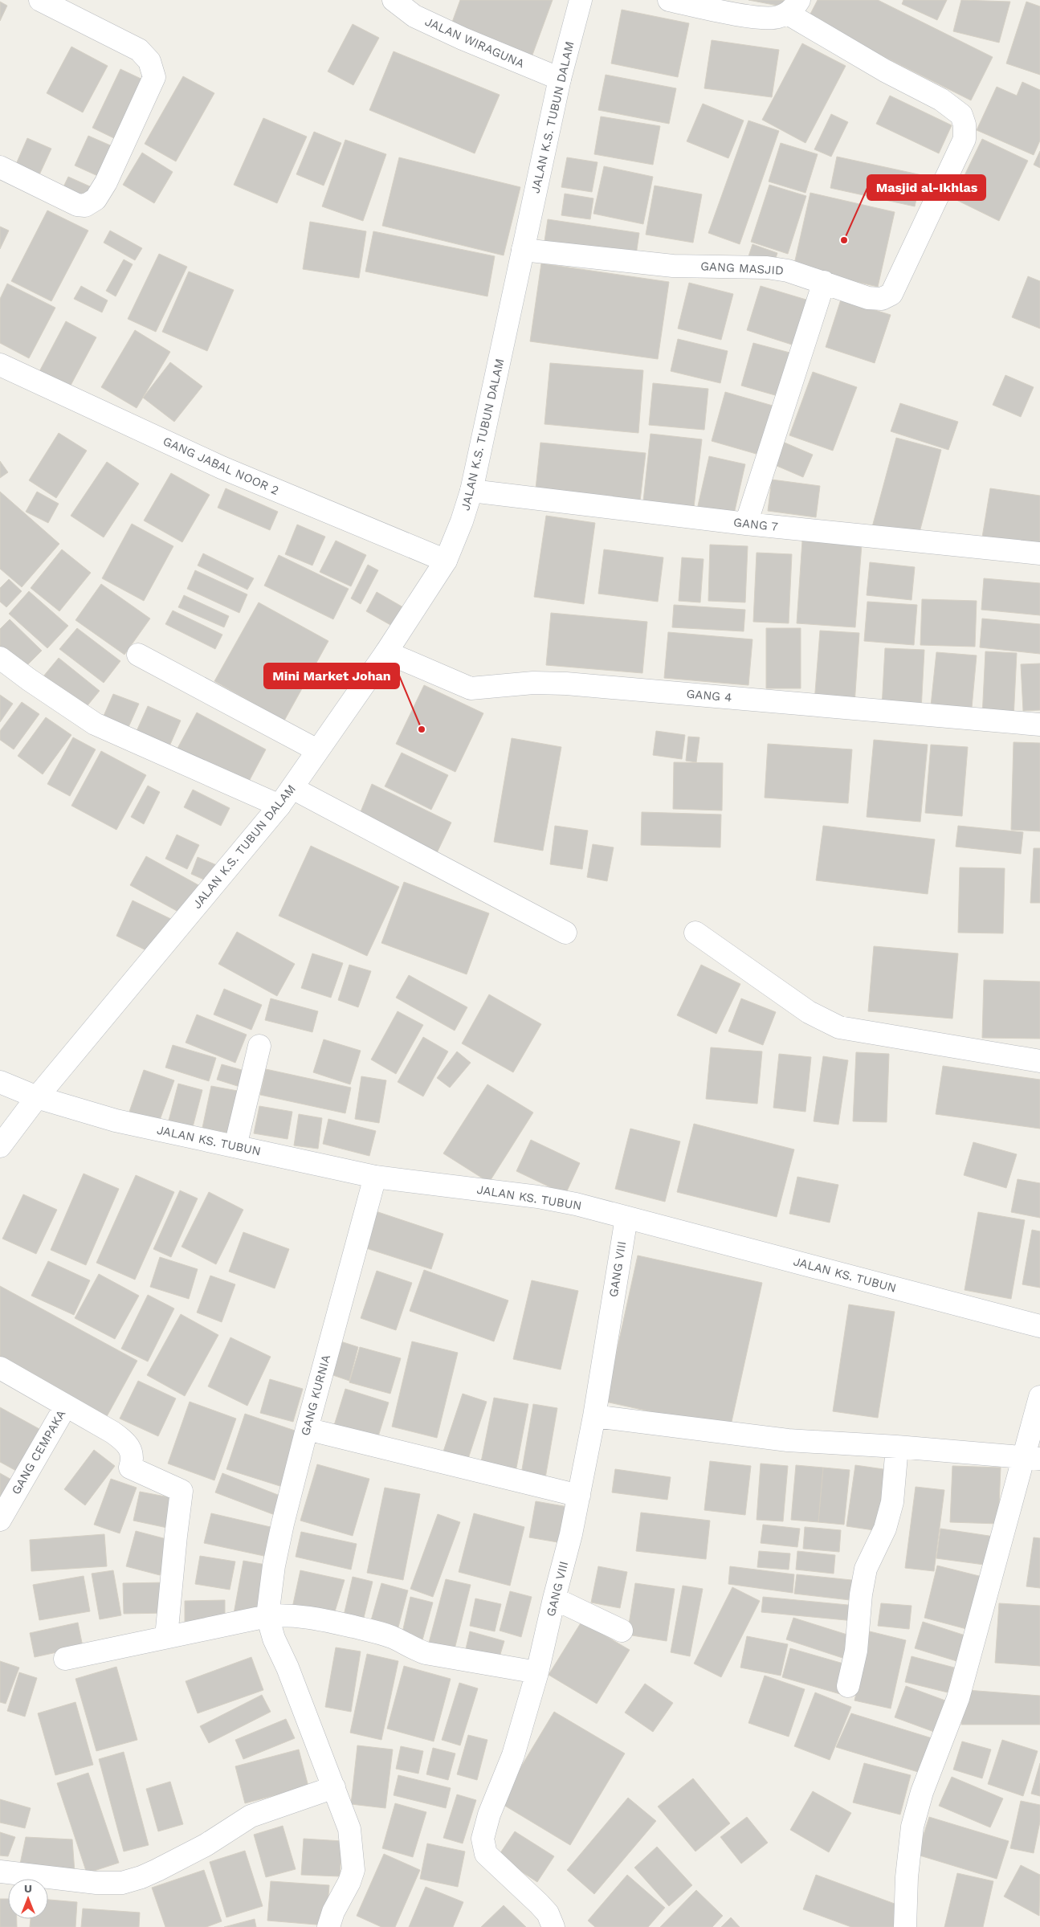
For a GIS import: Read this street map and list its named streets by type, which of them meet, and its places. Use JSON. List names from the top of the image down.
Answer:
{
  "streets": {
    "street": [
      "JALAN WIRAGUNA",
      "JALAN K.S. TUBUN DALAM",
      "GANG MASJID",
      "GANG JABAL NOOR 2",
      "GANG 7",
      "GANG 4",
      "JALAN KS. TUBUN",
      "GANG VIII",
      "GANG KURNIA",
      "GANG CEMPAKA"
    ]
  },
  "crossings": [
    ["JALAN WIRAGUNA", "JALAN K.S. TUBUN DALAM"],
    ["JALAN K.S. TUBUN DALAM", "GANG MASJID"],
    ["JALAN K.S. TUBUN DALAM", "GANG JABAL NOOR 2"],
    ["JALAN K.S. TUBUN DALAM", "GANG 7"],
    ["JALAN K.S. TUBUN DALAM", "GANG 4"],
    ["JALAN K.S. TUBUN DALAM", "JALAN KS. TUBUN"],
    ["JALAN KS. TUBUN", "GANG VIII"],
    ["JALAN KS. TUBUN", "GANG KURNIA"]
  ],
  "places": ["Masjid al-Ikhlas", "Mini Market Johan"],
  "north": "top"
}
